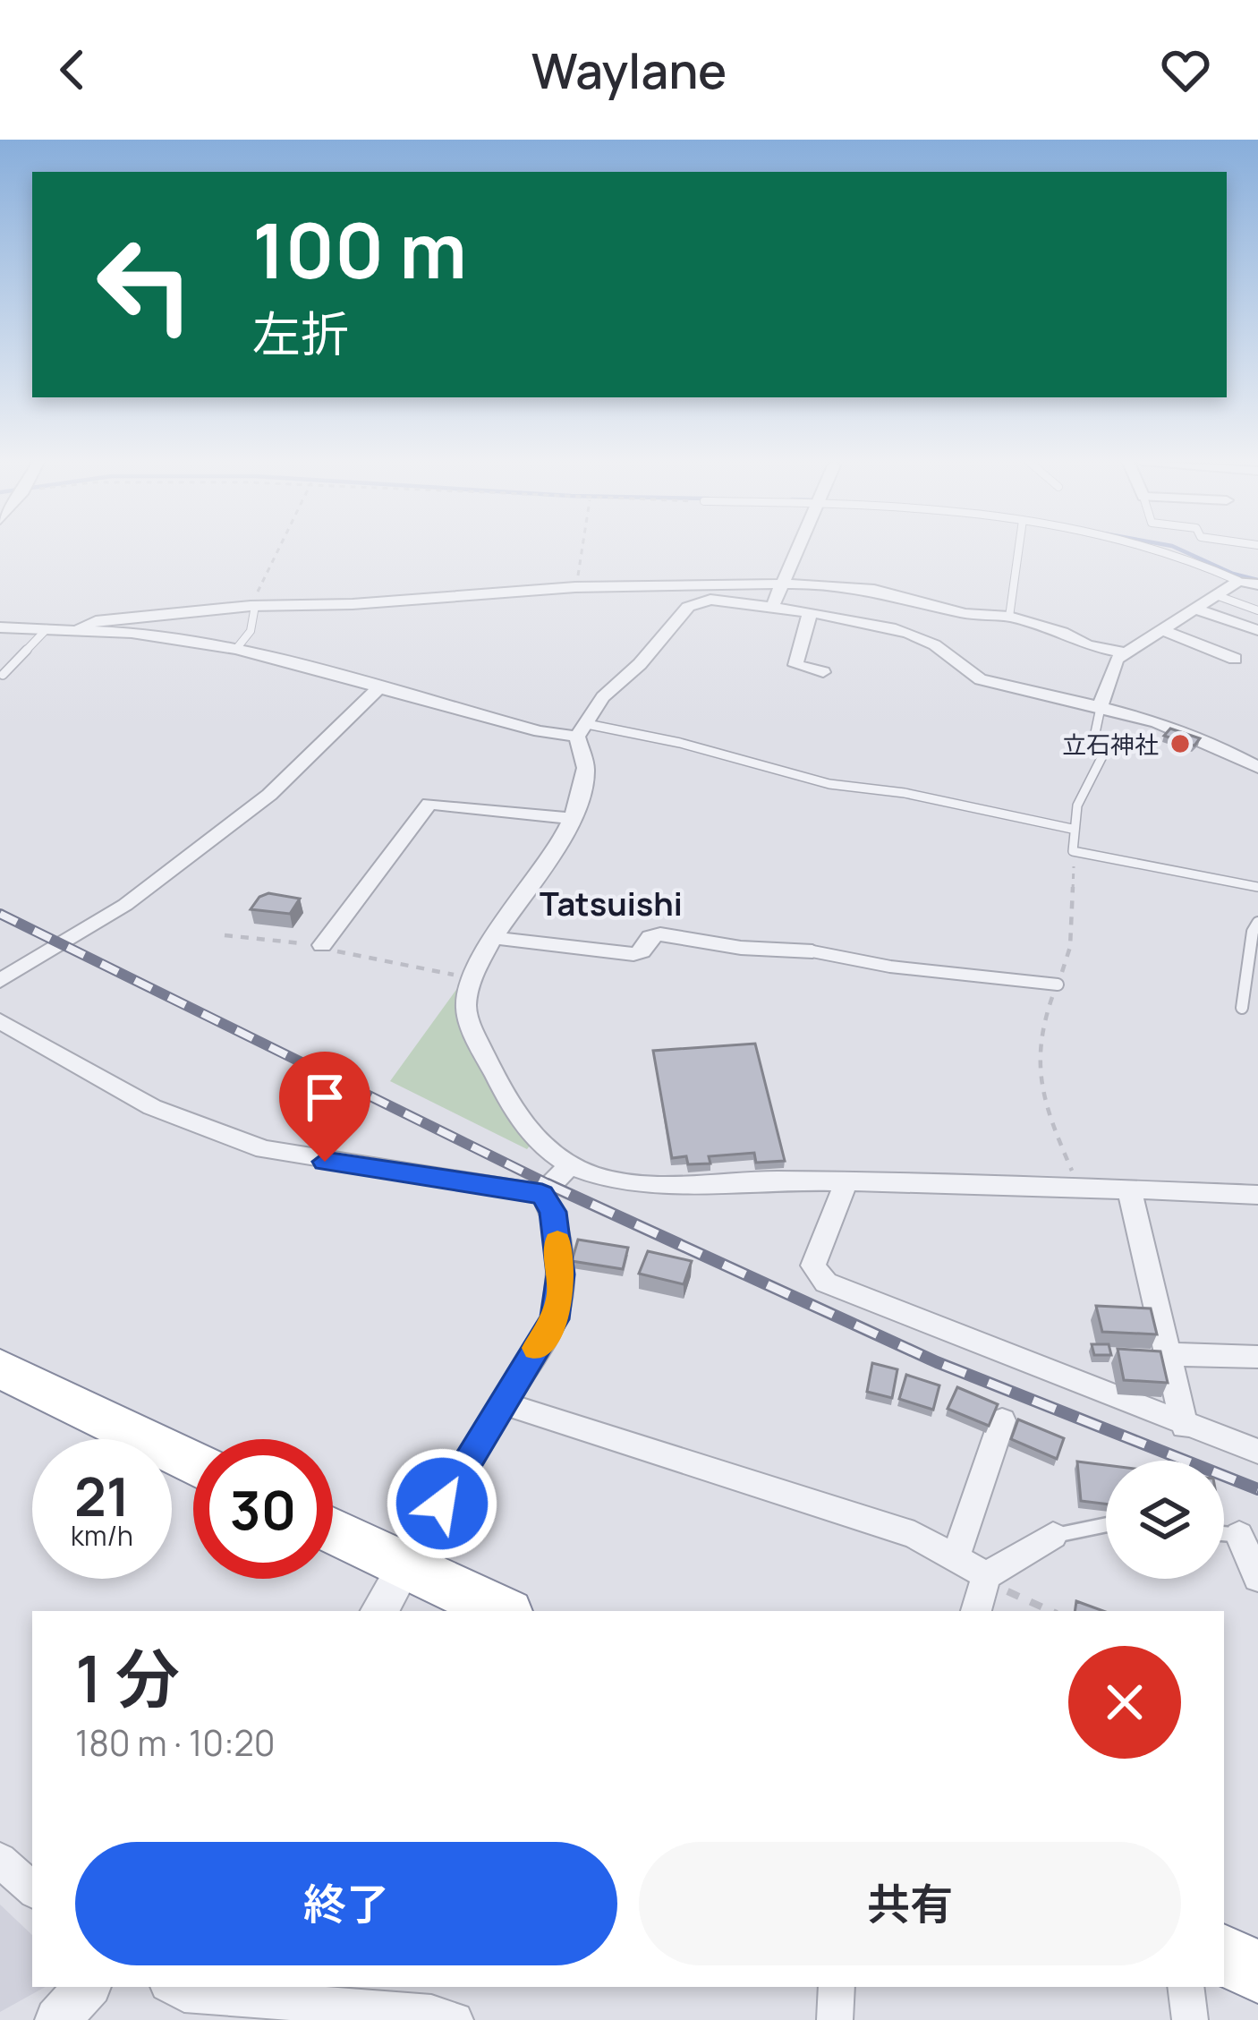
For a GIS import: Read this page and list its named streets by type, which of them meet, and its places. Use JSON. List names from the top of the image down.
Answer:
{
  "districts": ["Tatsuishi"],
  "places": ["立石神社"],
  "page": {
    "header": "Waylane",
    "turn": ["100 m", "左折"],
    "speed": "21 km/h",
    "limit": "30",
    "heading": ["1 分", "180 m · 10:20"],
    "buttons": ["終了", "共有"]
  }
}
